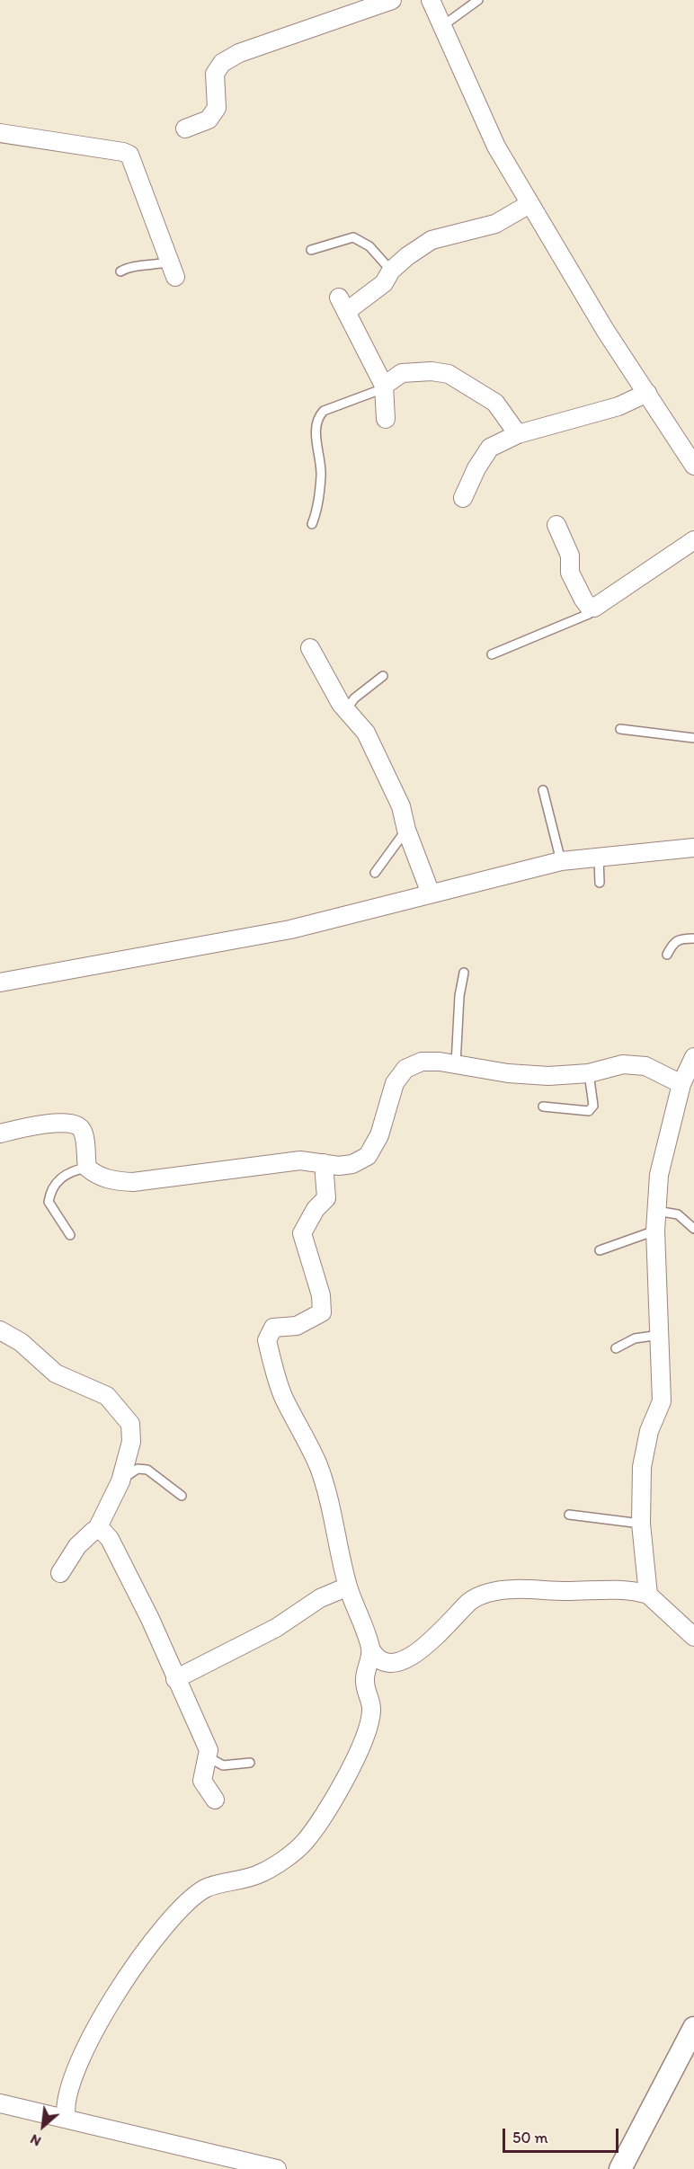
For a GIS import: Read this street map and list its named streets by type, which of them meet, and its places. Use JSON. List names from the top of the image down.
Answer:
{
  "scale_bar": "50 m",
  "north": "bottom left"
}
